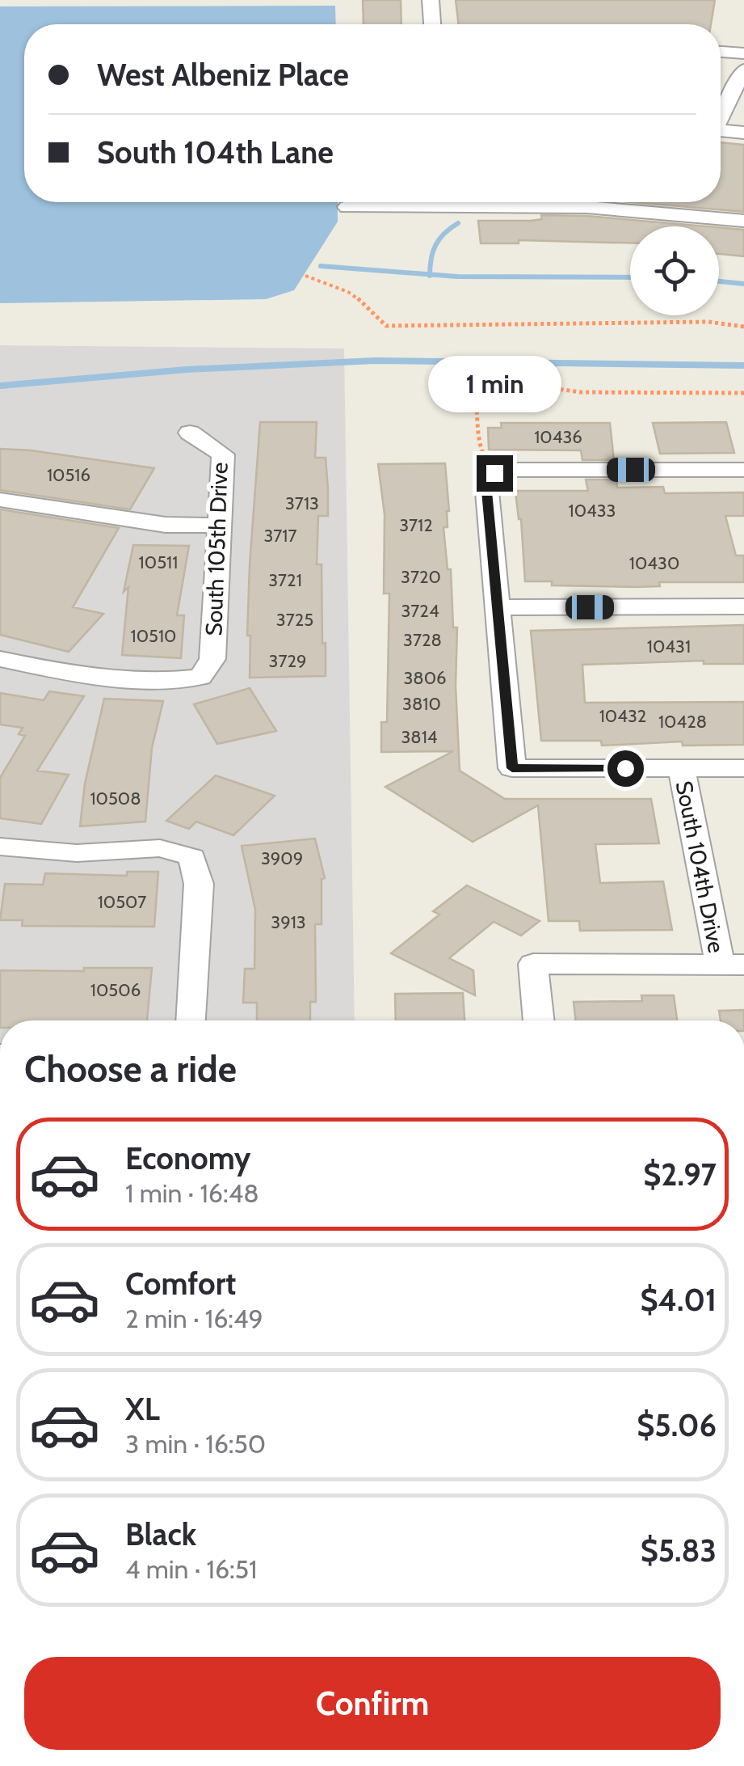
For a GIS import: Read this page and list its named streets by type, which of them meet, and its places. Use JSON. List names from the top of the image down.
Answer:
{
  "streets": {
    "street": ["South 105th Drive", "South 104th Drive"]
  },
  "house_numbers": [
    "10436",
    "10516",
    "3713",
    "10433",
    "3712",
    "3717",
    "10511",
    "10430",
    "3720",
    "3721",
    "3724",
    "3725",
    "10510",
    "3728",
    "10431",
    "3729",
    "3806",
    "3810",
    "10432",
    "10428",
    "3814",
    "10508",
    "3909",
    "10507",
    "3913",
    "10506"
  ],
  "page": {
    "banner": ["West Albeniz Place", "South 104th Lane"],
    "bubble": "1 min",
    "heading": "Choose a ride",
    "list": [
      {
        "name": "Economy",
        "note": "1 min · 16:48",
        "value": "$2.97"
      },
      {
        "name": "Comfort",
        "note": "2 min · 16:49",
        "value": "$4.01"
      },
      {
        "name": "XL",
        "note": "3 min · 16:50",
        "value": "$5.06"
      },
      {
        "name": "Black",
        "note": "4 min · 16:51",
        "value": "$5.83"
      }
    ],
    "buttons": "Confirm"
  }
}
